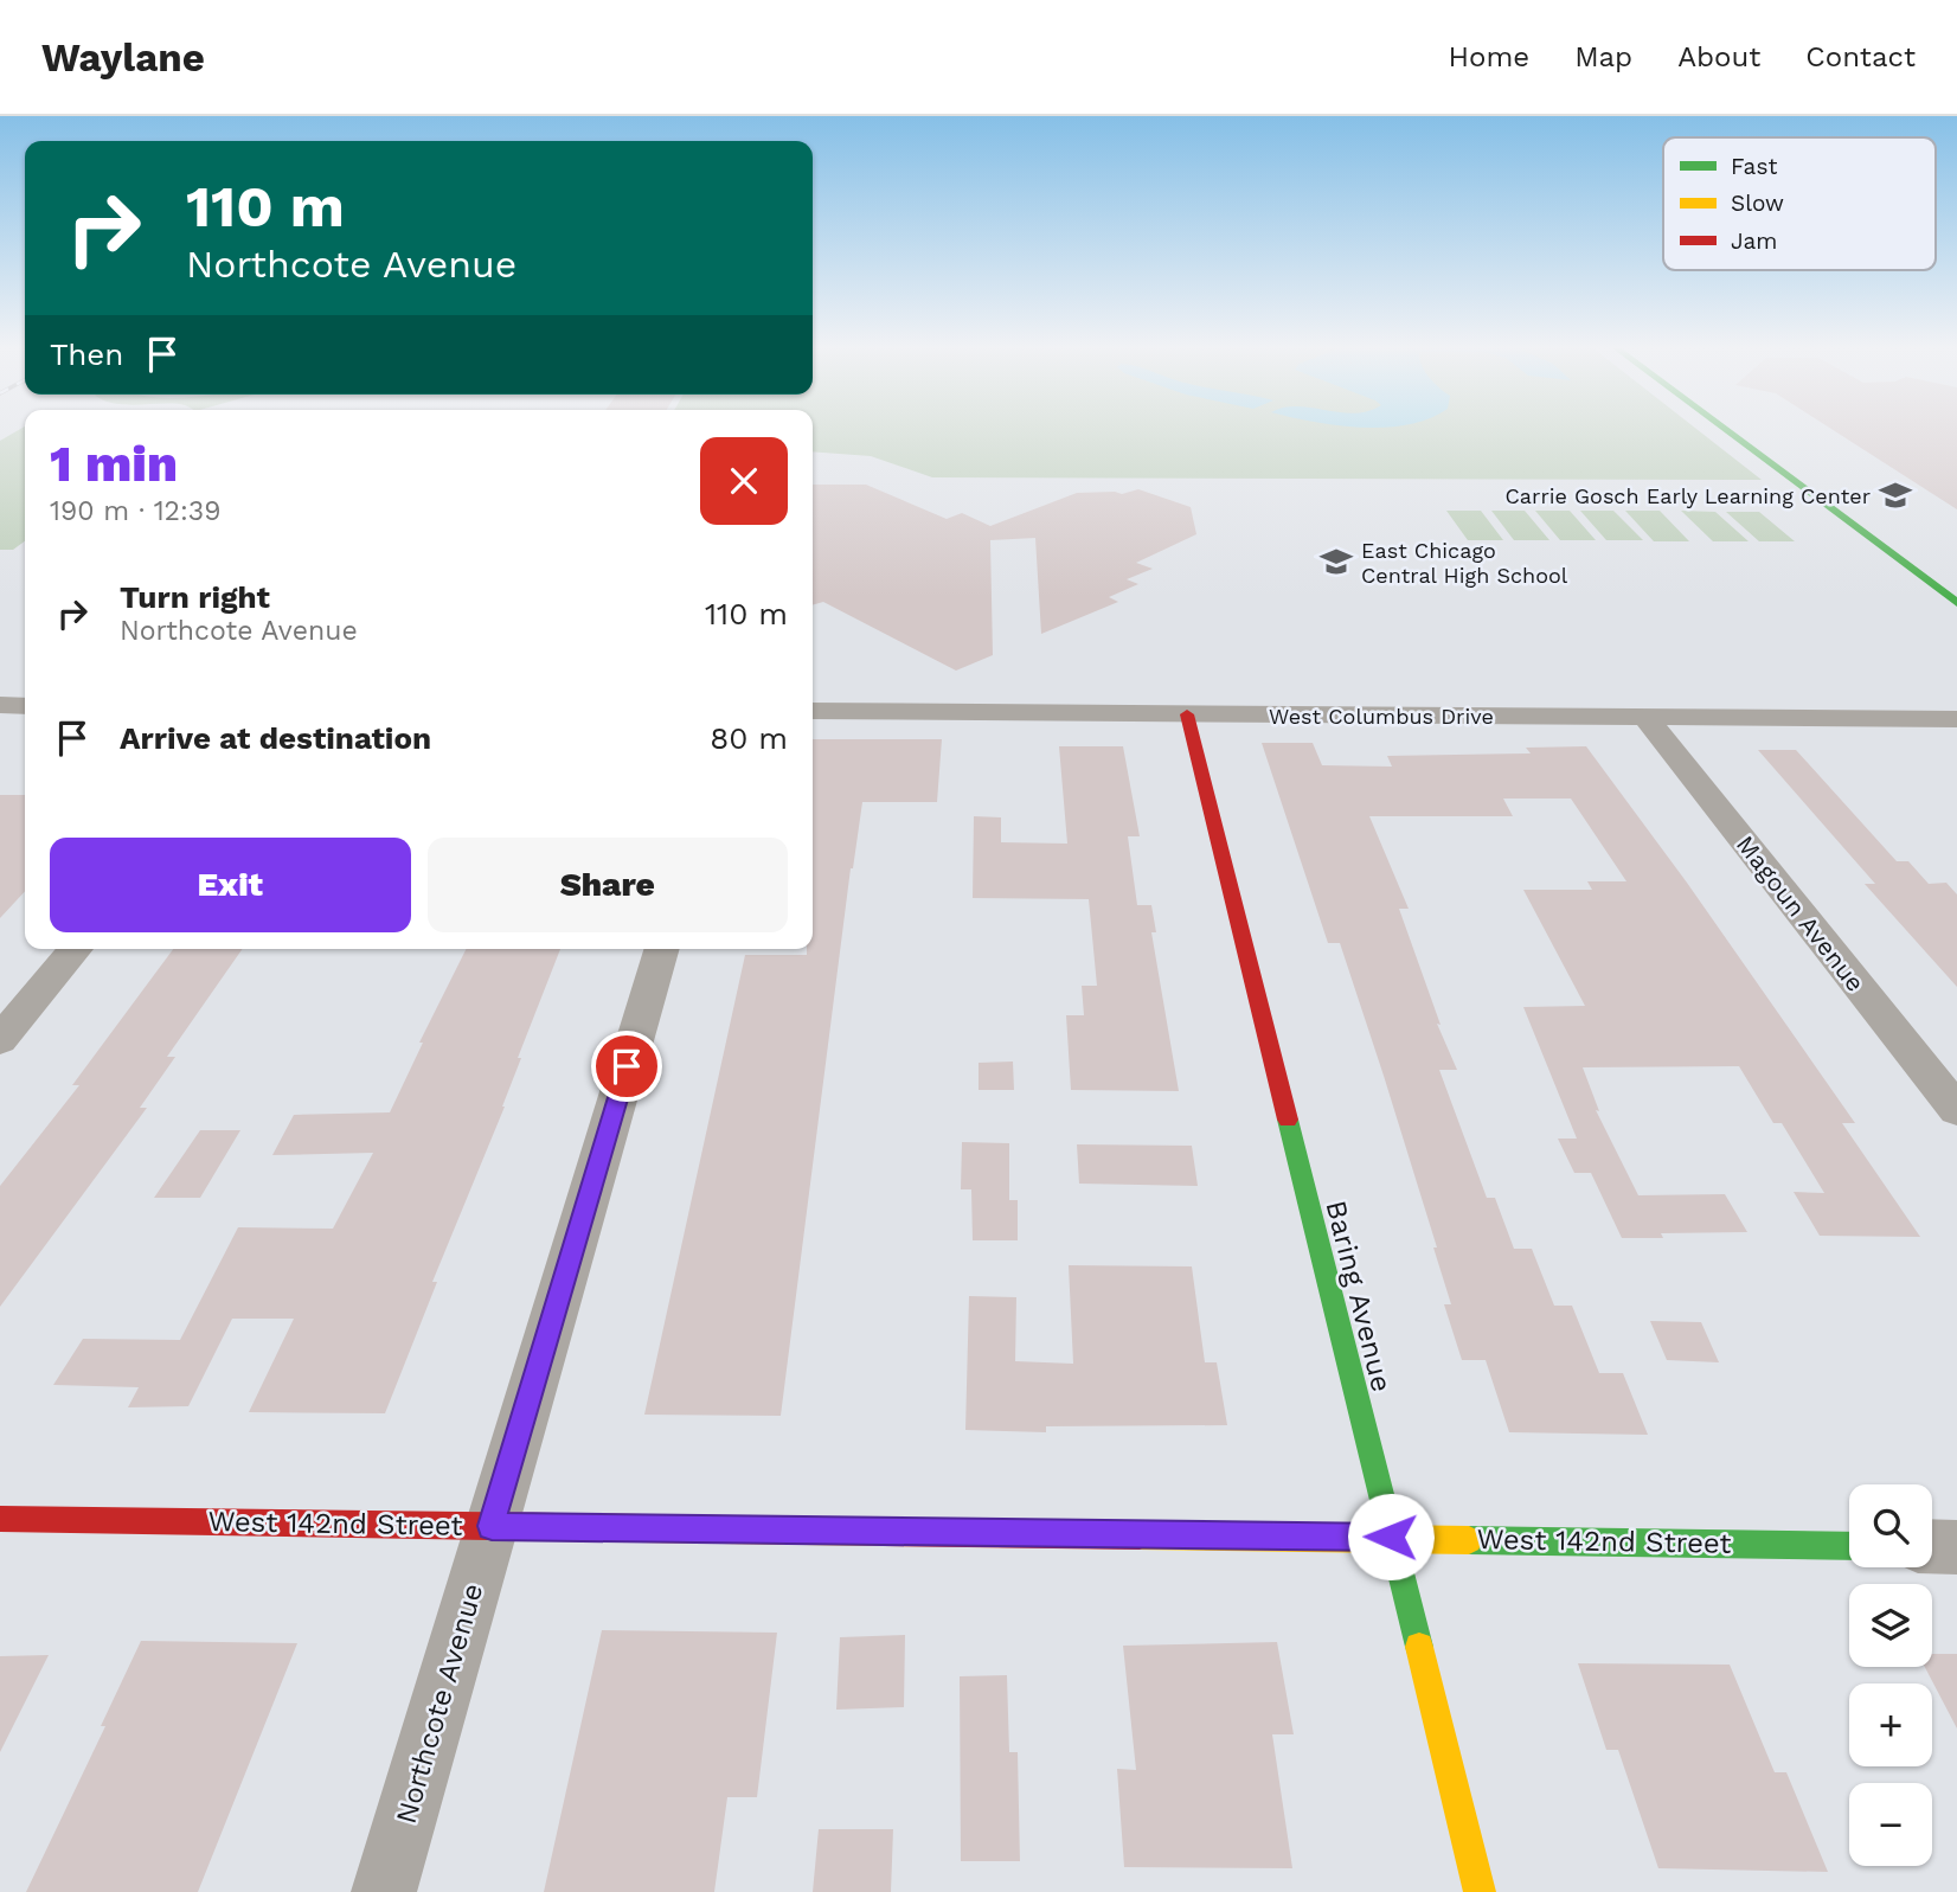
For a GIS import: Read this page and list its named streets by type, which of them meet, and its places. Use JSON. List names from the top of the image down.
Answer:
{
  "streets": {
    "street": [
      "West Columbus Drive",
      "Magoun Avenue",
      "Baring Avenue",
      "West 142nd Street",
      "Northcote Avenue"
    ]
  },
  "crossings": [
    ["West Columbus Drive", "Magoun Avenue"],
    ["West Columbus Drive", "Baring Avenue"],
    ["Baring Avenue", "West 142nd Street"],
    ["West 142nd Street", "Northcote Avenue"]
  ],
  "places": {
    "school or university": ["Carrie Gosch Early Learning Center", "East Chicago Central High School"]
  },
  "legend": ["Fast", "Slow", "Jam"],
  "page": {
    "header": "Waylane",
    "nav": [
      "Home",
      "Map",
      "About",
      "Contact"
    ],
    "turn": ["110 m", "Northcote Avenue"],
    "then": "Then",
    "heading": ["1 min", "190 m · 12:39"],
    "list": [
      {
        "name": "Turn right",
        "note": "Northcote Avenue",
        "value": "110 m"
      },
      {
        "name": "Arrive at destination",
        "value": "80 m"
      }
    ],
    "buttons": ["Exit", "Share"],
    "map_buttons": ["+", "−"]
  }
}
